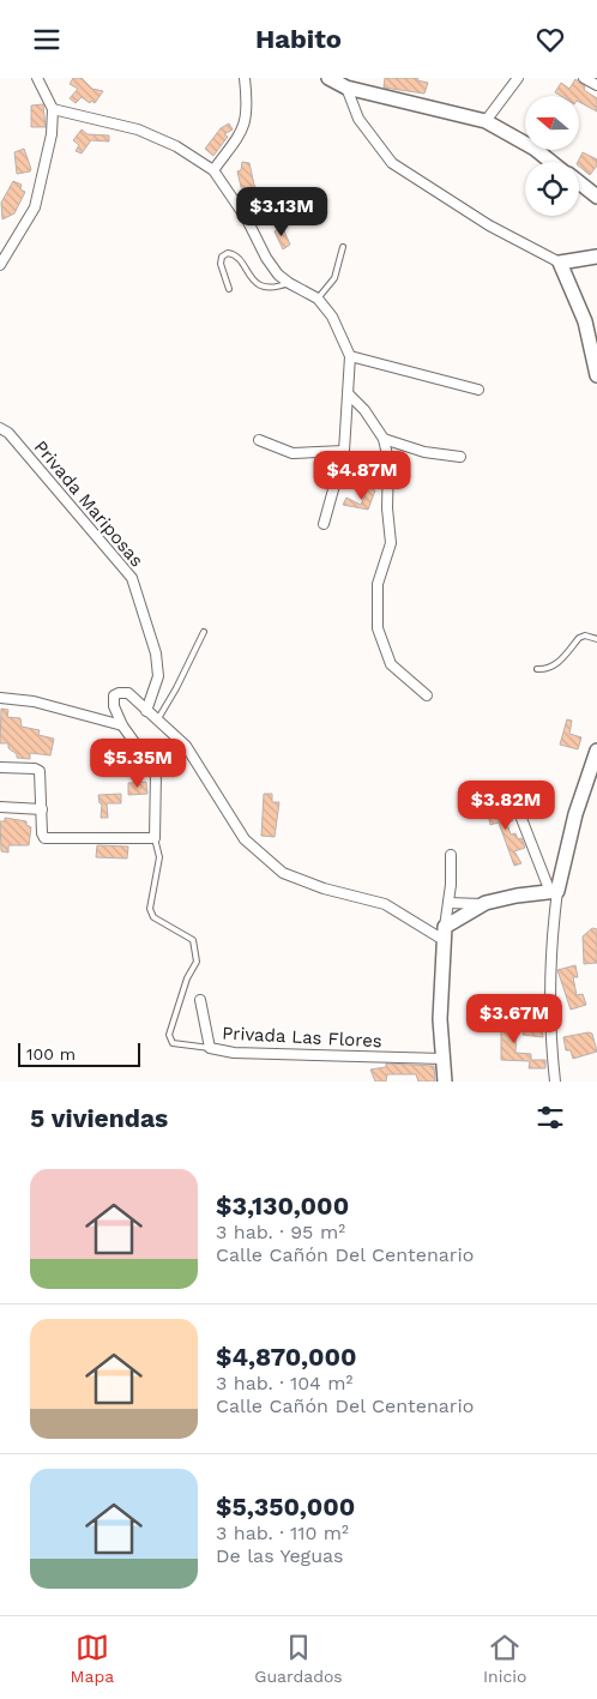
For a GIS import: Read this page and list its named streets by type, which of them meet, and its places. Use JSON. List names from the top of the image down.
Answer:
{
  "streets": {
    "street": ["Privada Mariposas", "Privada Las Flores"]
  },
  "scale_bar": "100 m",
  "north": "left",
  "page": {
    "header": "Habito",
    "price": [
      "$3.13M",
      "$4.87M",
      "$5.35M",
      "$3.82M",
      "$3.67M"
    ],
    "scale": "100 m",
    "heading": "5 viviendas",
    "list": [
      {
        "name": "$3,130,000",
        "note": "3 hab. · 95 m² · Calle Cañón Del Centenario"
      },
      {
        "name": "$4,870,000",
        "note": "3 hab. · 104 m² · Calle Cañón Del Centenario"
      },
      {
        "name": "$5,350,000",
        "note": "3 hab. · 110 m² · De las Yeguas"
      }
    ],
    "tabs": ["Mapa", "Guardados", "Inicio"]
  }
}
